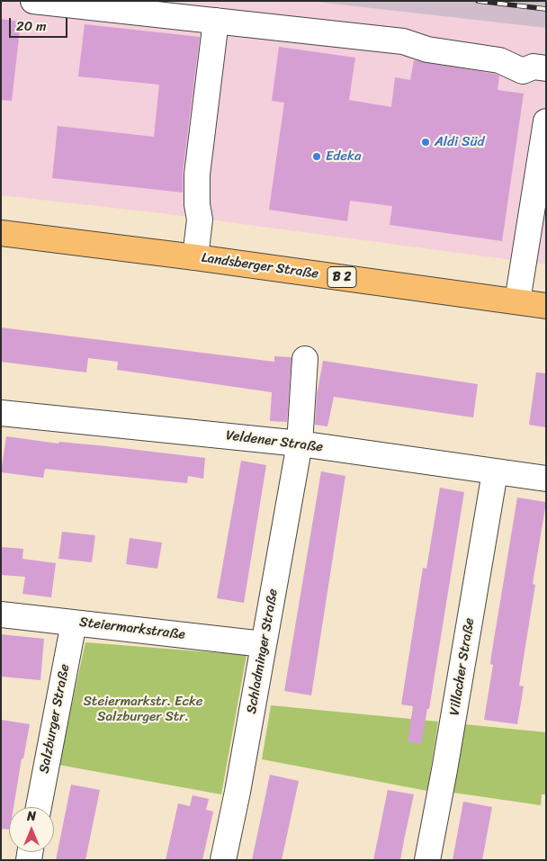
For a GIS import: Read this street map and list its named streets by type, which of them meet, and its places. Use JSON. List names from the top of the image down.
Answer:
{
  "streets": {
    "main road": ["Landsberger Straße", "B 2"],
    "street": [
      "Veldener Straße",
      "Steiermarkstraße",
      "Schladminger Straße",
      "Villacher Straße",
      "Salzburger Straße"
    ]
  },
  "crossings": [
    ["Veldener Straße", "Schladminger Straße"],
    ["Veldener Straße", "Villacher Straße"],
    ["Steiermarkstraße", "Schladminger Straße"],
    ["Steiermarkstraße", "Salzburger Straße"]
  ],
  "parks": ["Steiermarkstr. Ecke Salzburger Str."],
  "places": ["Aldi Süd", "Edeka"],
  "scale_bar": "20 m",
  "north": "top"
}
